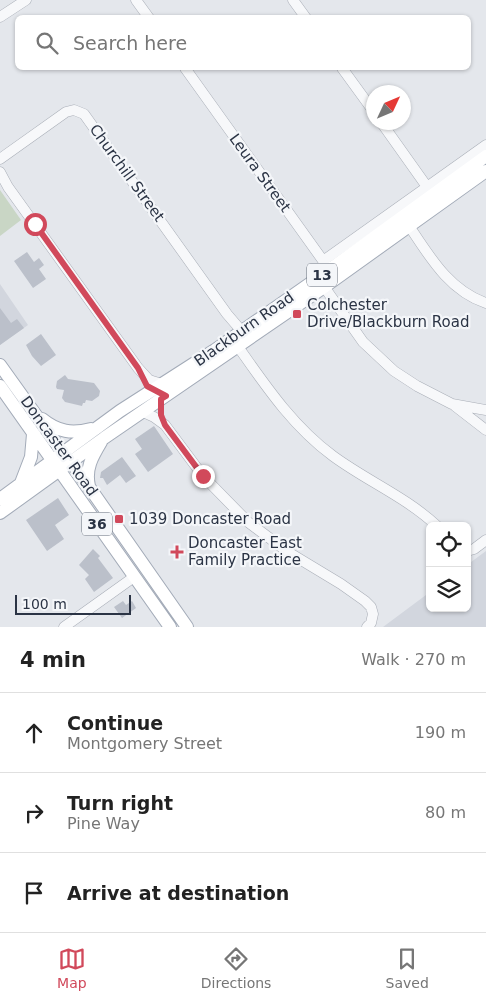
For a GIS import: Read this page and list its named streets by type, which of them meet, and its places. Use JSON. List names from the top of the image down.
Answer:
{
  "streets": {
    "main road": [
      "13",
      "Blackburn Road",
      "Doncaster Road",
      "36"
    ],
    "street": ["Churchill Street", "Leura Street"]
  },
  "crossings": [
    ["Churchill Street", "Blackburn Road"],
    ["Leura Street", "Blackburn Road"],
    ["Blackburn Road", "Doncaster Road"]
  ],
  "places": {
    "transit": ["Colchester Drive/Blackburn Road", "1039 Doncaster Road"],
    "health": ["Doncaster East Family Practice"]
  },
  "scale_bar": "100 m",
  "north": "top right",
  "page": {
    "search": "Search here",
    "scale": "100 m",
    "heading": ["4 min", "Walk · 270 m"],
    "list": [
      ["Continue", "Montgomery Street", "190 m"],
      ["Turn right", "Pine Way", "80 m"],
      "Arrive at destination"
    ],
    "nav": ["Map", "Directions", "Saved"]
  }
}
